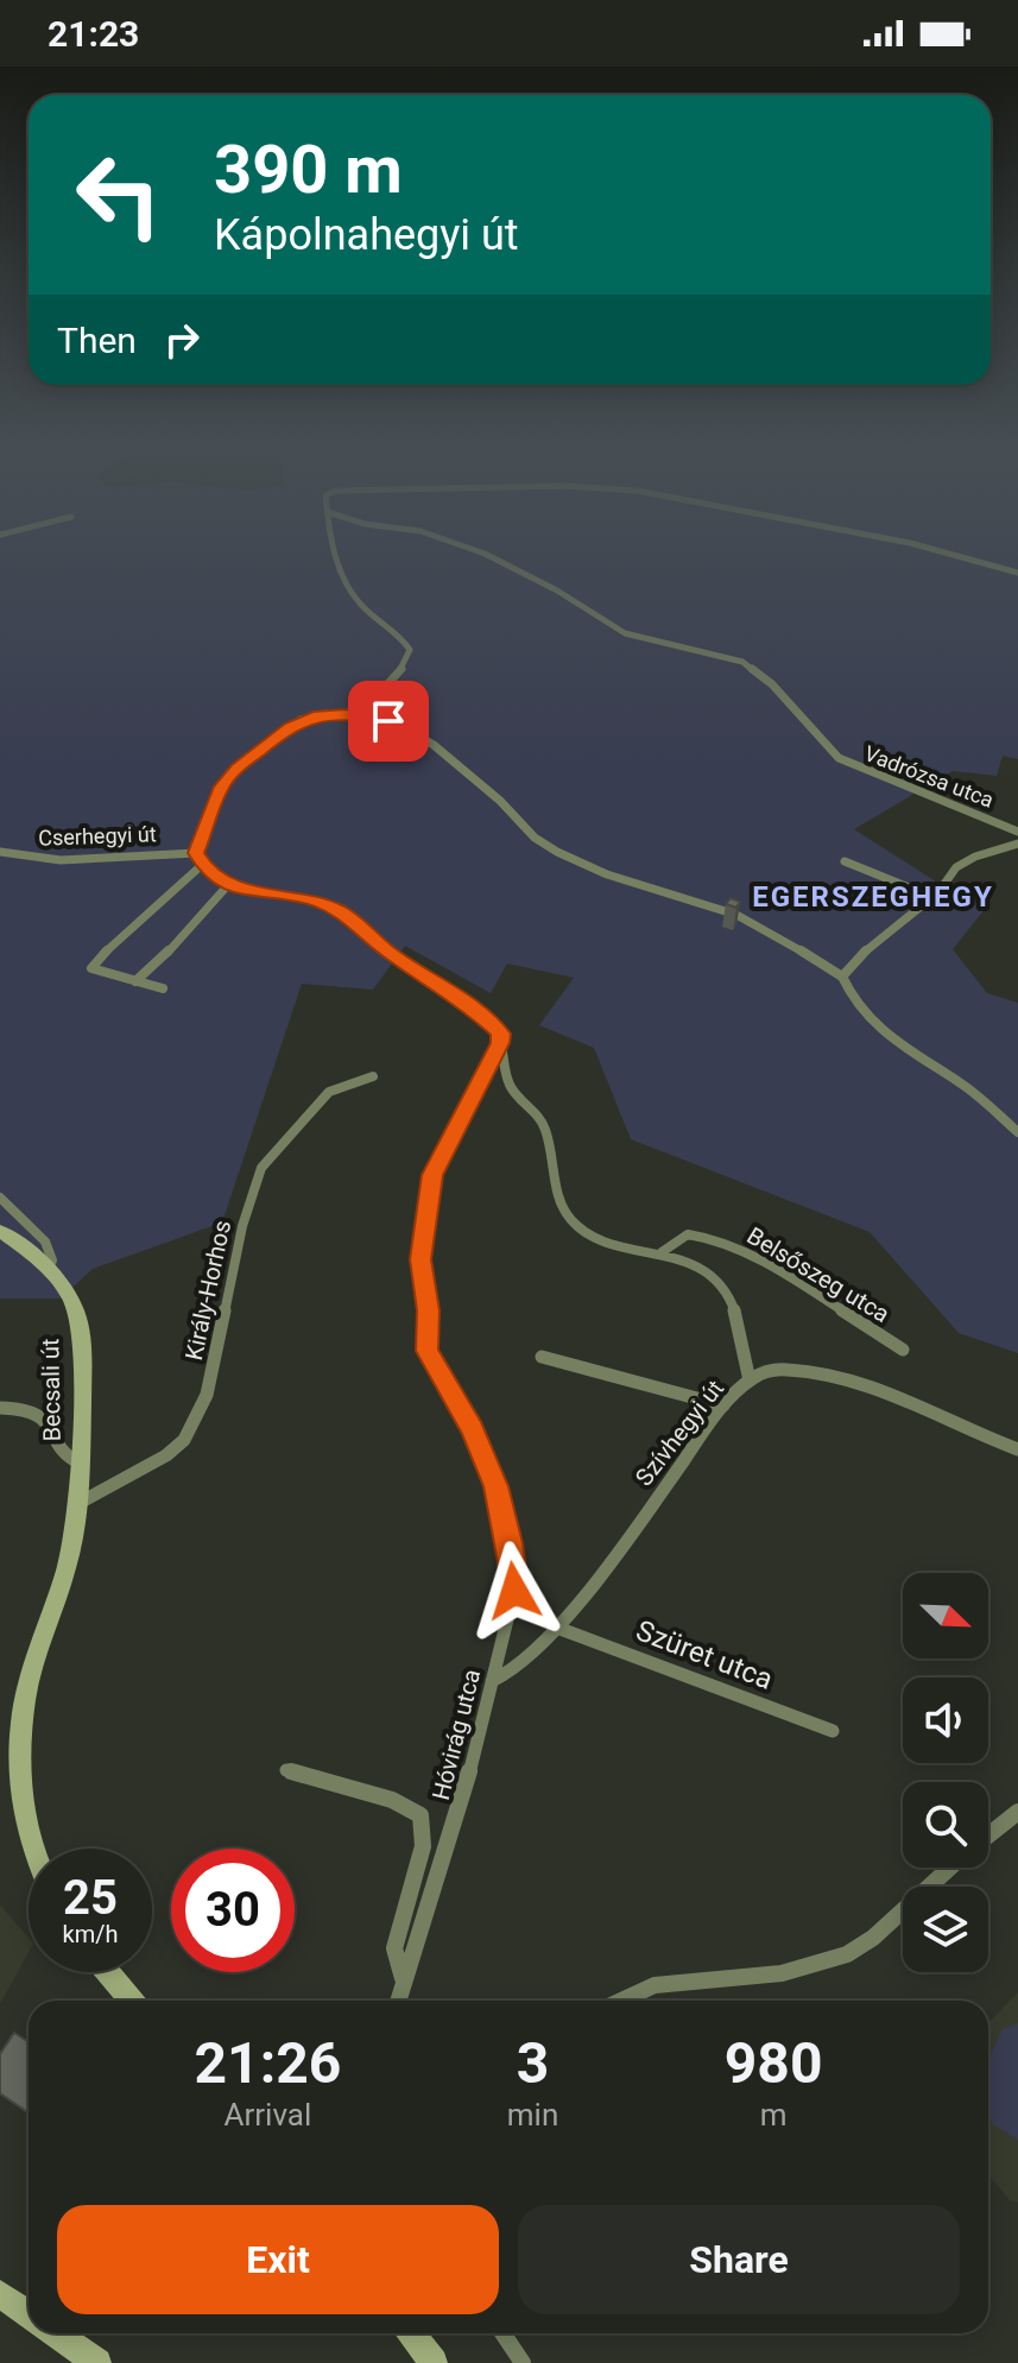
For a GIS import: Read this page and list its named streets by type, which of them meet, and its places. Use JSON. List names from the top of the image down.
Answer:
{
  "streets": {
    "main road": ["Becsali út"],
    "street": [
      "Vadrózsa utca",
      "Cserhegyi út",
      "Belsőszeg utca",
      "Király-Horhos",
      "Szívhegyi út",
      "Szüret utca",
      "Hóvirág utca"
    ]
  },
  "crossings": [
    ["Király-Horhos", "Becsali út"],
    ["Szívhegyi út", "Szüret utca"],
    ["Szívhegyi út", "Hóvirág utca"]
  ],
  "districts": ["EGERSZEGHEGY"],
  "north": "bottom right",
  "page": {
    "status": "21:23",
    "turn": ["390 m", "Kápolnahegyi út"],
    "then": "Then",
    "speed": "25 km/h",
    "limit": "30",
    "eta": [
      "21:26",
      "Arrival",
      "3",
      "min",
      "980",
      "m"
    ],
    "buttons": ["Exit", "Share"]
  }
}
